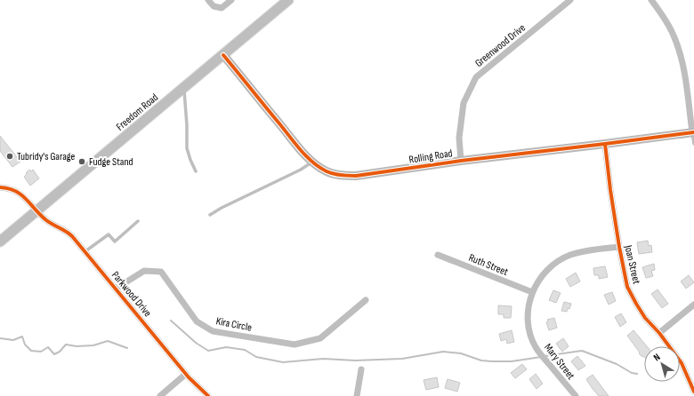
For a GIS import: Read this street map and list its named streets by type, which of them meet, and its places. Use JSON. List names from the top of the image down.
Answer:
{
  "streets": {
    "main road": ["Freedom Road"],
    "street": [
      "Greenwood Drive",
      "Rolling Road",
      "Ruth Street",
      "Joan Street",
      "Parkwood Drive",
      "Kira Circle",
      "Mary Street"
    ]
  },
  "crossings": [
    ["Greenwood Drive", "Rolling Road"],
    ["Freedom Road", "Rolling Road"],
    ["Freedom Road", "Parkwood Drive"],
    ["Rolling Road", "Joan Street"],
    ["Ruth Street", "Mary Street"],
    ["Joan Street", "Mary Street"],
    ["Parkwood Drive", "Kira Circle"]
  ],
  "places": ["Tubridy's Garage", "Fudge Stand"],
  "north": "top left"
}
